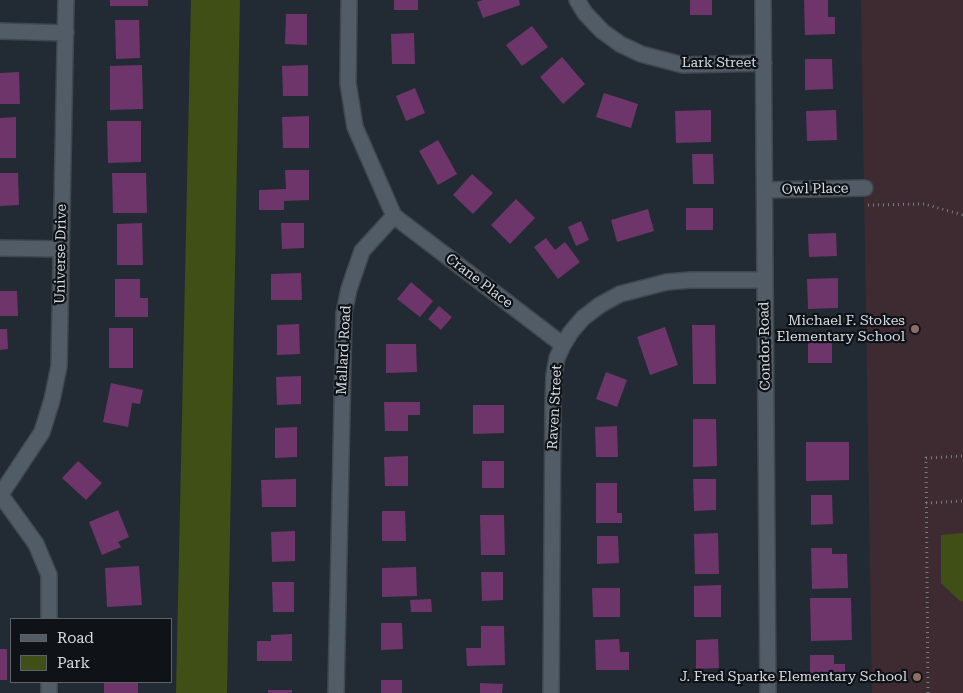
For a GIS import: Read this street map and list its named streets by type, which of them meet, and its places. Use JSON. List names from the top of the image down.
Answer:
{
  "streets": {
    "street": [
      "Lark Street",
      "Owl Place",
      "Universe Drive",
      "Crane Place",
      "Condor Road",
      "Mallard Road",
      "Raven Street"
    ]
  },
  "crossings": [
    ["Lark Street", "Condor Road"],
    ["Owl Place", "Condor Road"],
    ["Crane Place", "Mallard Road"],
    ["Crane Place", "Raven Street"],
    ["Condor Road", "Raven Street"]
  ],
  "places": ["Michael F. Stokes Elementary School", "J. Fred Sparke Elementary School"],
  "legend": ["Road", "Park"]
}
